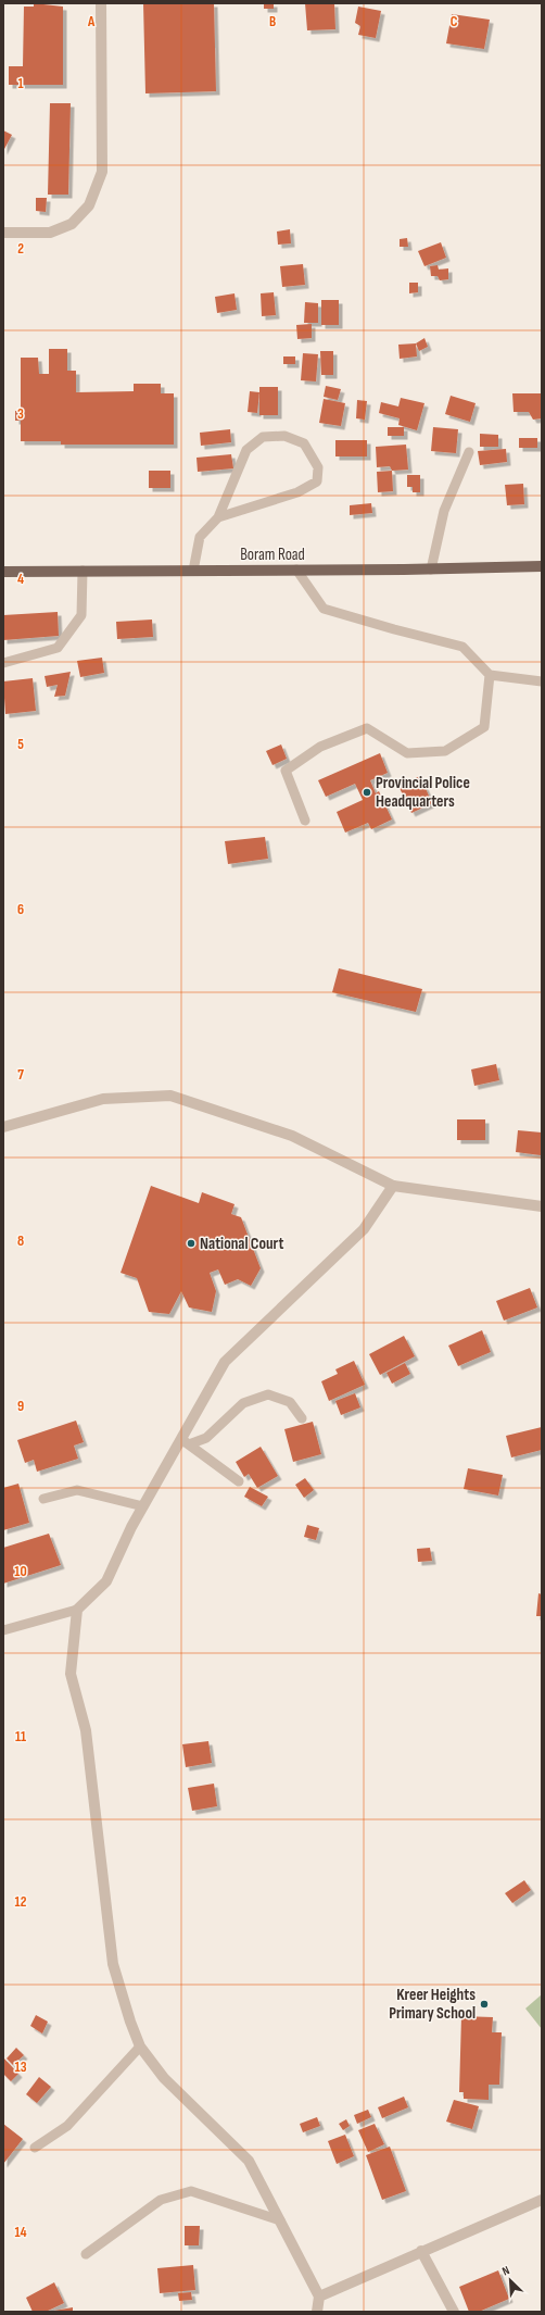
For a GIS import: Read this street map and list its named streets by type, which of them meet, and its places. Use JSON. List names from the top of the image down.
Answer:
{
  "streets": {
    "main road": ["Boram Road"]
  },
  "places": ["Provincial Police Headquarters", "National Court", "Kreer Heights Primary School"],
  "north": "top left",
  "grid": {
    "columns": ["A", "B", "C"],
    "rows": [
      "1",
      "2",
      "3",
      "4",
      "5",
      "6",
      "7",
      "8",
      "9",
      "10",
      "11",
      "12",
      "13",
      "14"
    ]
  }
}
